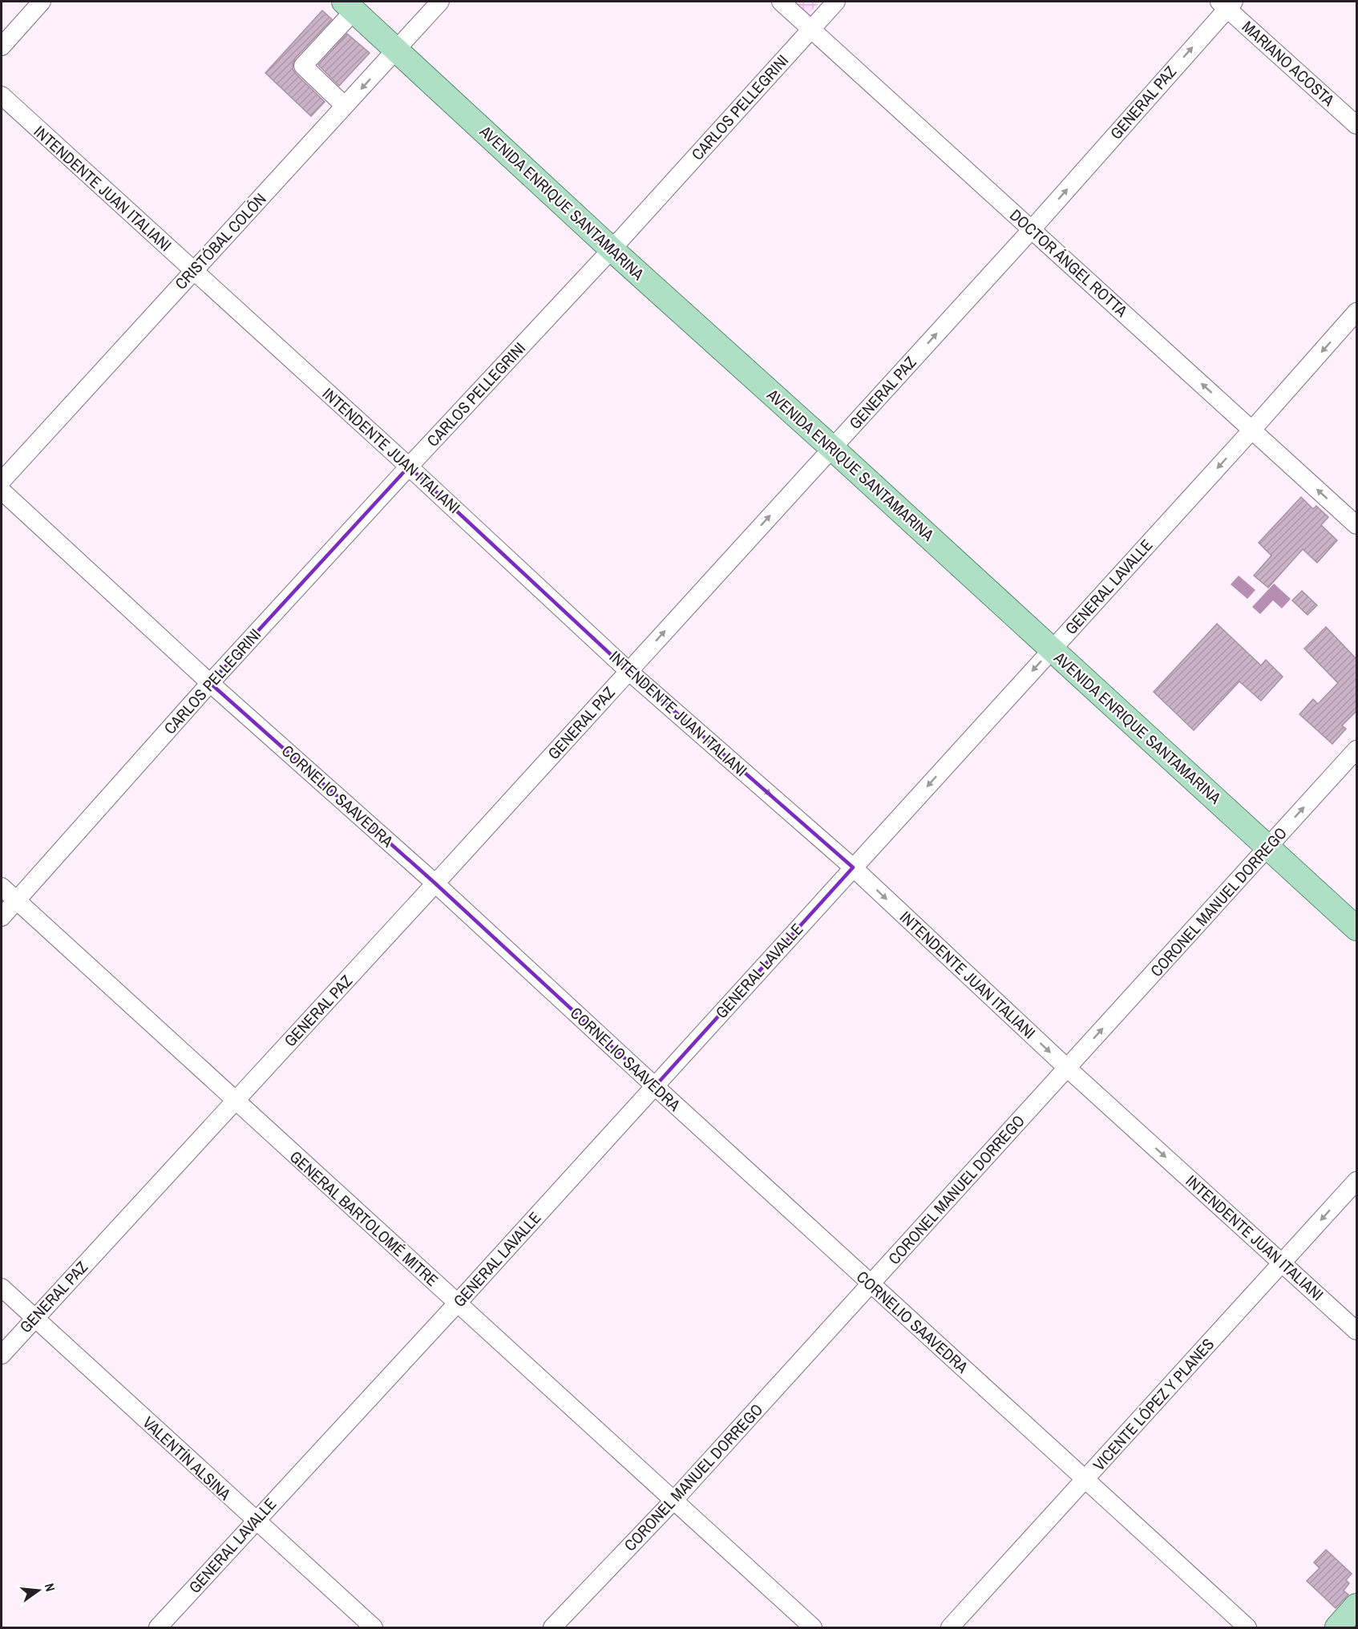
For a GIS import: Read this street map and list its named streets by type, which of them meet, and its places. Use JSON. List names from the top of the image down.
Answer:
{
  "streets": {
    "main road": ["AVENIDA ENRIQUE SANTAMARINA"],
    "street": [
      "MARIANO ACOSTA",
      "GENERAL PAZ",
      "CARLOS PELLEGRINI",
      "INTENDENTE JUAN ITALIANI",
      "CRISTÓBAL COLÓN",
      "DOCTOR ÁNGEL ROTTA",
      "GENERAL LAVALLE",
      "CORNELIO SAAVEDRA",
      "CORONEL MANUEL DORREGO",
      "GENERAL BARTOLOMÉ MITRE",
      "VICENTE LÓPEZ Y PLANES",
      "VALENTÍN ALSINA"
    ]
  },
  "crossings": [
    ["MARIANO ACOSTA", "GENERAL PAZ"],
    ["GENERAL PAZ", "INTENDENTE JUAN ITALIANI"],
    ["GENERAL PAZ", "AVENIDA ENRIQUE SANTAMARINA"],
    ["GENERAL PAZ", "DOCTOR ÁNGEL ROTTA"],
    ["GENERAL PAZ", "CORNELIO SAAVEDRA"],
    ["GENERAL PAZ", "GENERAL BARTOLOMÉ MITRE"],
    ["GENERAL PAZ", "VALENTÍN ALSINA"],
    ["CARLOS PELLEGRINI", "INTENDENTE JUAN ITALIANI"],
    ["CARLOS PELLEGRINI", "AVENIDA ENRIQUE SANTAMARINA"],
    ["CARLOS PELLEGRINI", "DOCTOR ÁNGEL ROTTA"],
    ["CARLOS PELLEGRINI", "CORNELIO SAAVEDRA"],
    ["CARLOS PELLEGRINI", "GENERAL BARTOLOMÉ MITRE"],
    ["INTENDENTE JUAN ITALIANI", "CRISTÓBAL COLÓN"],
    ["INTENDENTE JUAN ITALIANI", "GENERAL LAVALLE"],
    ["INTENDENTE JUAN ITALIANI", "CORONEL MANUEL DORREGO"],
    ["INTENDENTE JUAN ITALIANI", "VICENTE LÓPEZ Y PLANES"],
    ["AVENIDA ENRIQUE SANTAMARINA", "CRISTÓBAL COLÓN"],
    ["AVENIDA ENRIQUE SANTAMARINA", "GENERAL LAVALLE"],
    ["AVENIDA ENRIQUE SANTAMARINA", "CORONEL MANUEL DORREGO"],
    ["DOCTOR ÁNGEL ROTTA", "GENERAL LAVALLE"],
    ["GENERAL LAVALLE", "CORNELIO SAAVEDRA"],
    ["GENERAL LAVALLE", "GENERAL BARTOLOMÉ MITRE"],
    ["GENERAL LAVALLE", "VALENTÍN ALSINA"],
    ["CORNELIO SAAVEDRA", "CORONEL MANUEL DORREGO"],
    ["CORNELIO SAAVEDRA", "VICENTE LÓPEZ Y PLANES"],
    ["CORONEL MANUEL DORREGO", "GENERAL BARTOLOMÉ MITRE"]
  ],
  "one_way": [
    "GENERAL PAZ",
    "INTENDENTE JUAN ITALIANI",
    "DOCTOR ÁNGEL ROTTA",
    "GENERAL LAVALLE",
    "CORONEL MANUEL DORREGO"
  ],
  "north": "right"
}
